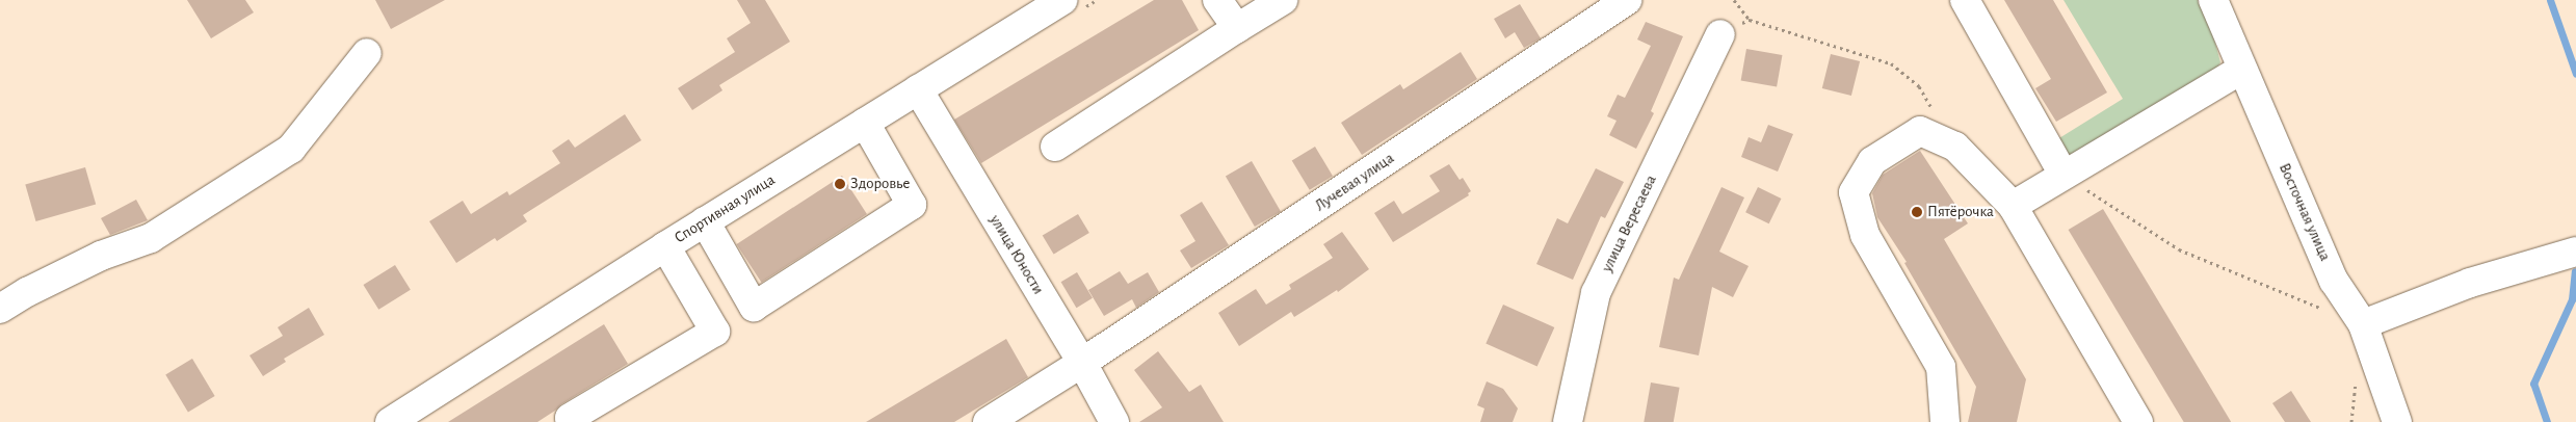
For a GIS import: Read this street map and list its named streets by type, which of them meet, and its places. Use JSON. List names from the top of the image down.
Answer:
{
  "streets": {
    "street": [
      "Лучевая улица",
      "Спортивная улица",
      "Восточная улица",
      "улица Вересаева",
      "улица Юности"
    ]
  },
  "crossings": [
    ["Лучевая улица", "улица Юности"],
    ["Спортивная улица", "улица Юности"]
  ],
  "places": ["Здоровье", "Пятёрочка"]
}
